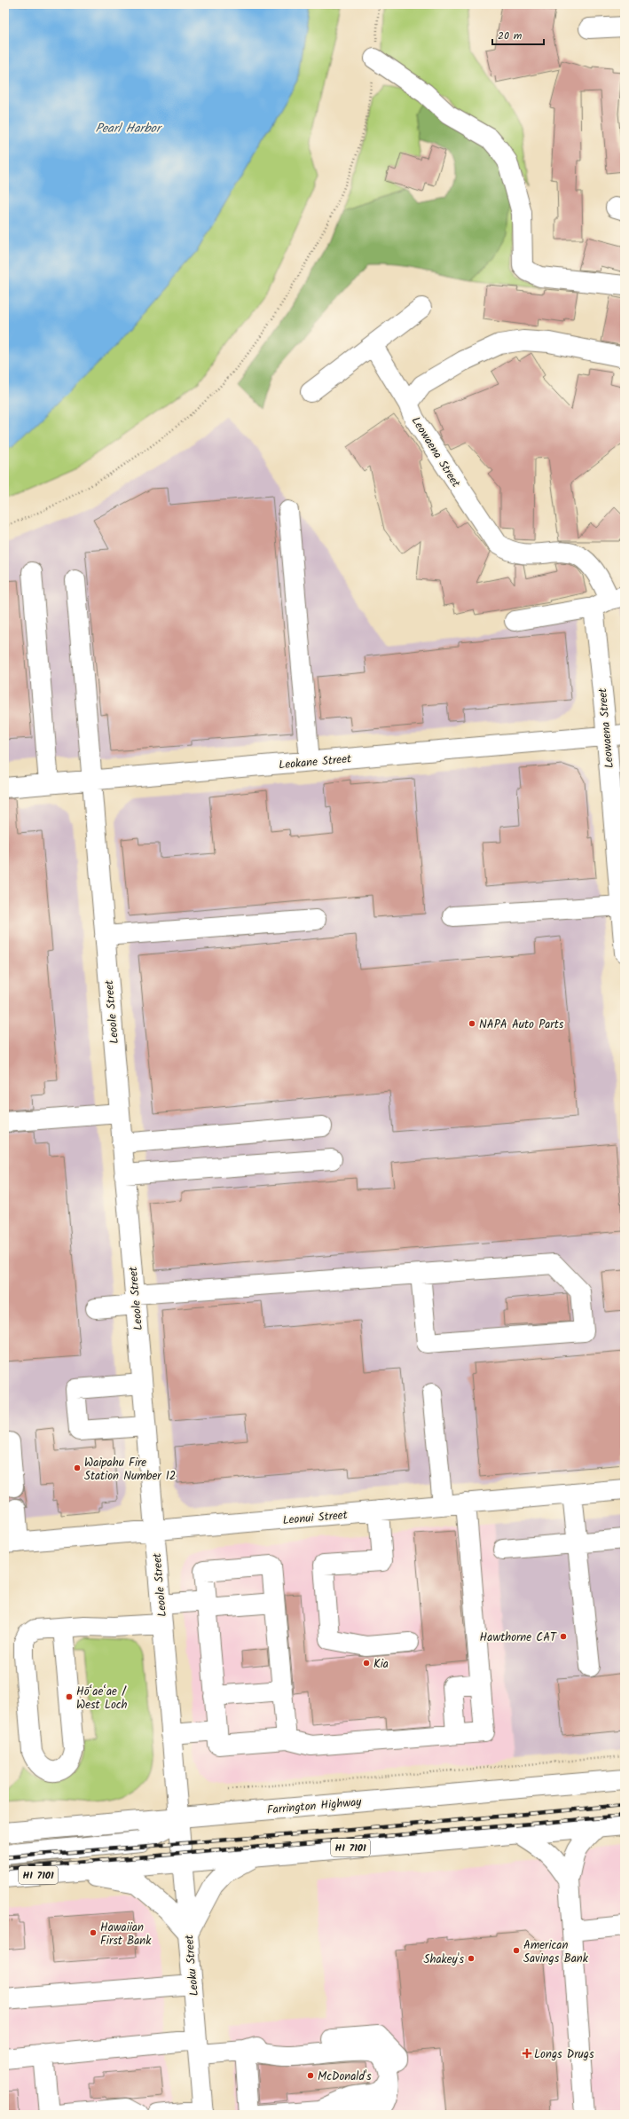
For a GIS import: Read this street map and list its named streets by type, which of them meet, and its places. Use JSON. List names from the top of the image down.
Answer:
{
  "streets": {
    "street": [
      "Leowaena Street",
      "Leokane Street",
      "Leoole Street",
      "Leonui Street",
      "Farrington Highway",
      "HI 7101",
      "Leoku Street"
    ]
  },
  "crossings": [
    ["Leowaena Street", "Leokane Street"],
    ["Leokane Street", "Leoole Street"],
    ["Leoole Street", "Leonui Street"],
    ["Leoole Street", "Farrington Highway"],
    ["Leoole Street", "Leoku Street"],
    ["Farrington Highway", "Leoku Street"],
    ["HI 7101", "Leoku Street"]
  ],
  "water": ["Pearl Harbor"],
  "places": {
    "other": [
      "NAPA Auto Parts",
      "Waipahu Fire Station Number 12",
      "Hawthorne CAT",
      "Kia",
      "Hō‘ae‘ae / West Loch",
      "Hawaiian First Bank",
      "American Savings Bank",
      "Shakey's",
      "McDonald's"
    ],
    "health": ["Longs Drugs"]
  },
  "scale_bar": "20 m"
}
